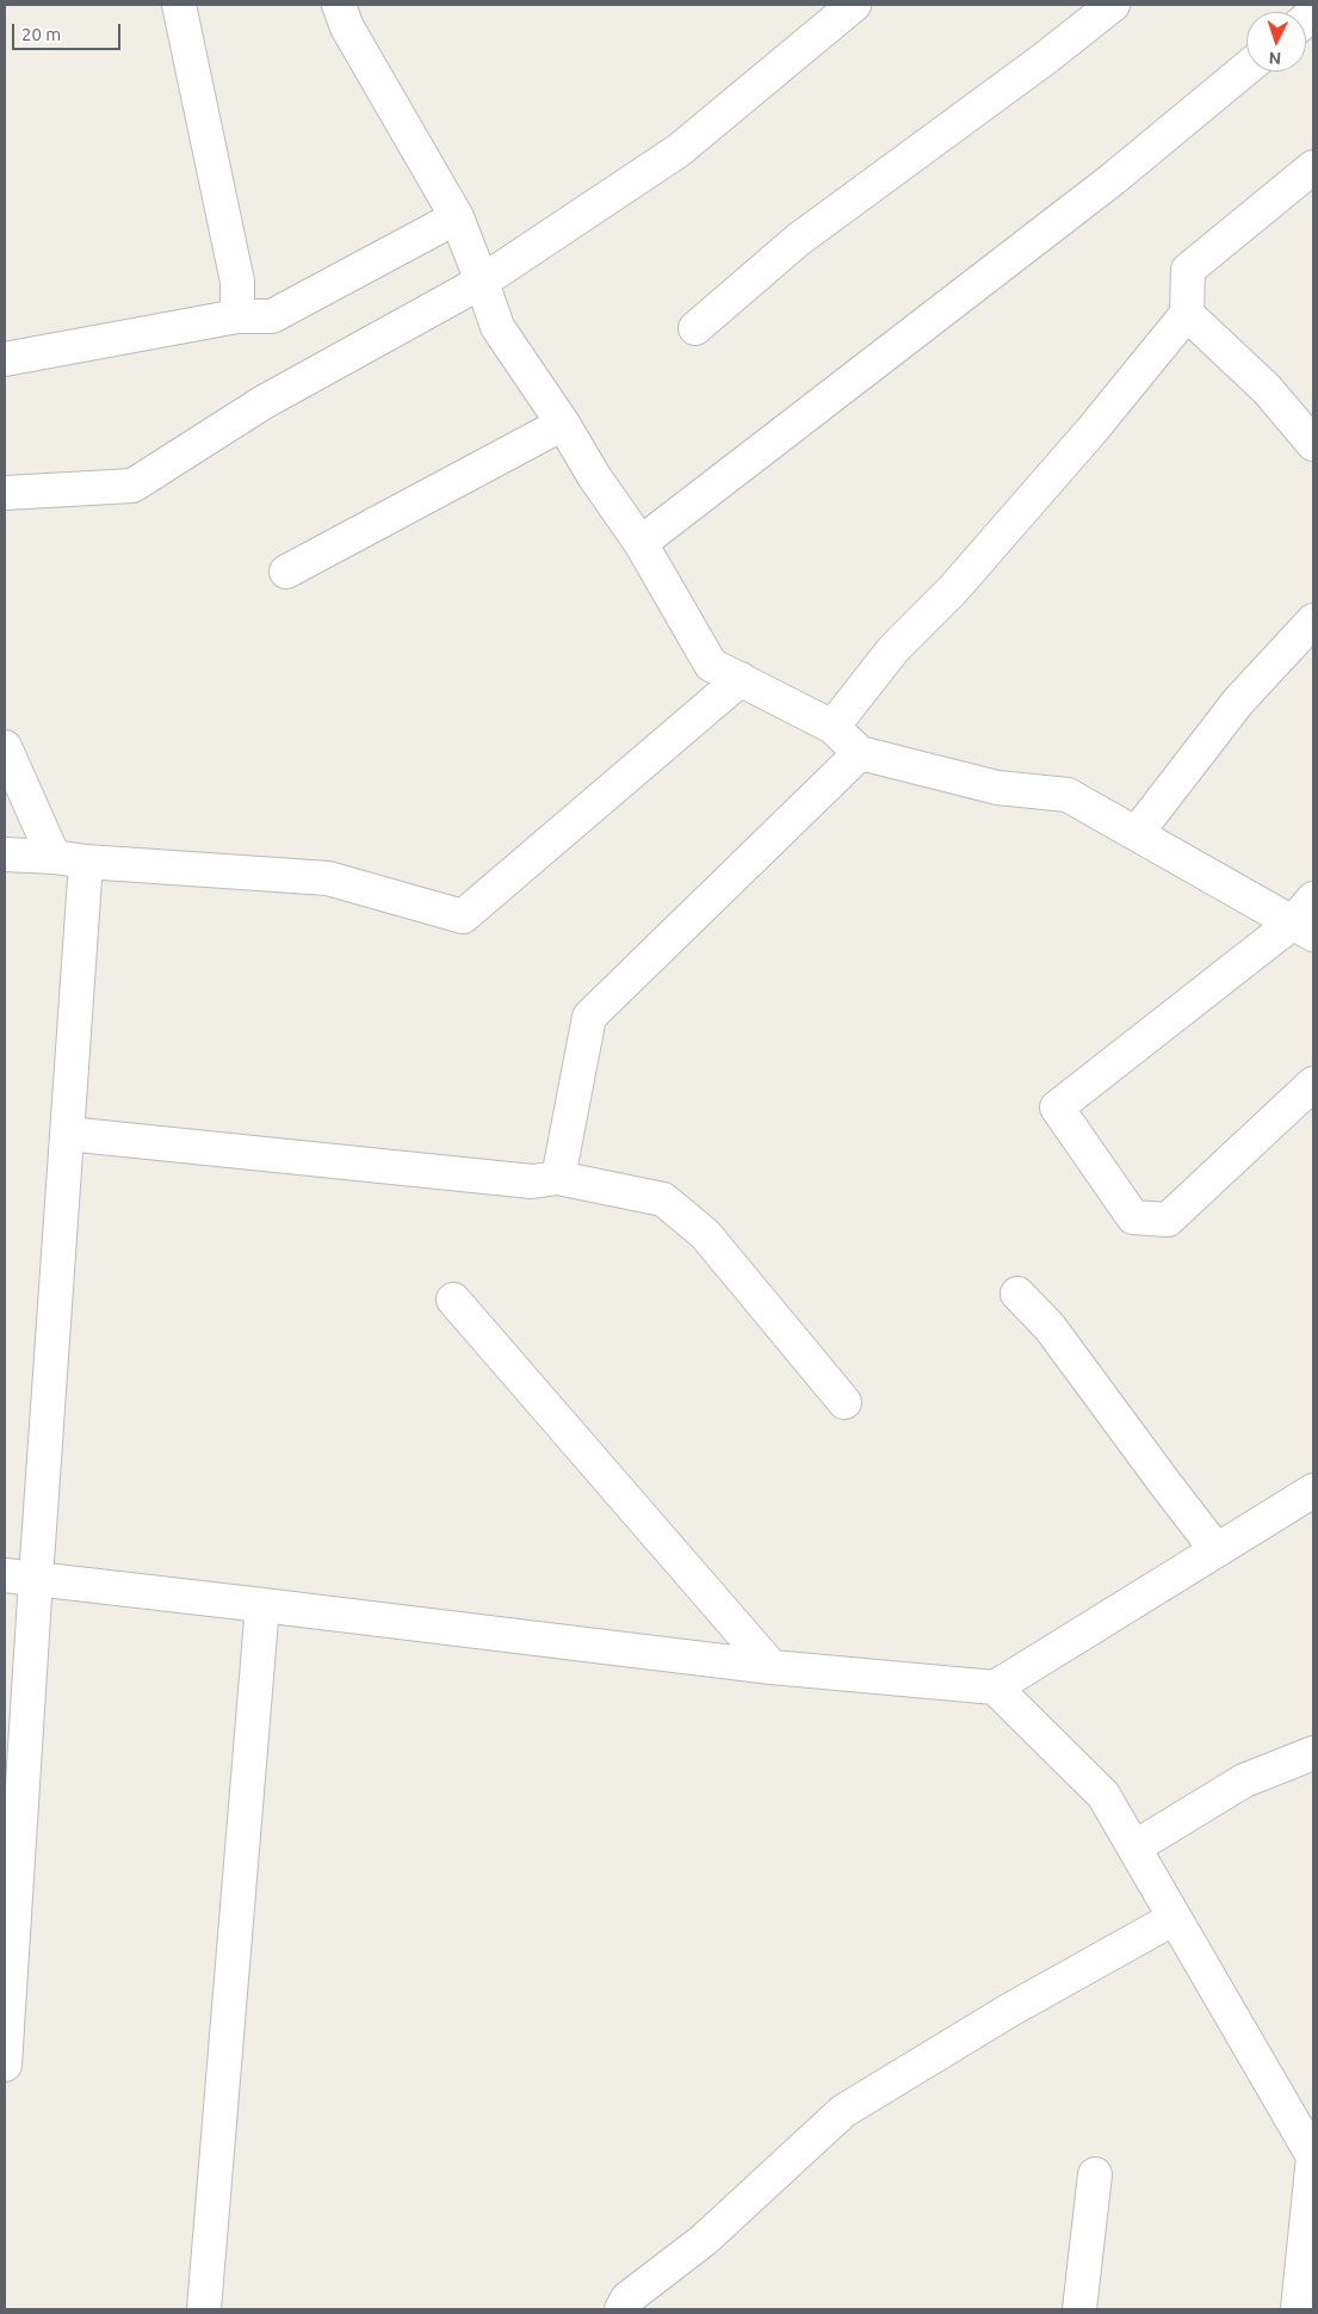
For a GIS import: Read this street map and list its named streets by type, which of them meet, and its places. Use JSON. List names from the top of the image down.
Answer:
{
  "scale_bar": "20 m",
  "north": "bottom"
}
